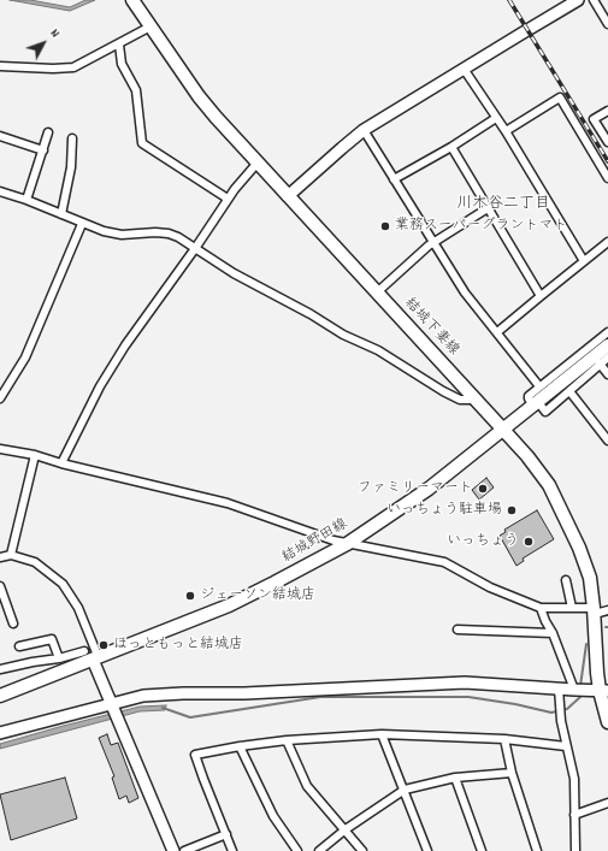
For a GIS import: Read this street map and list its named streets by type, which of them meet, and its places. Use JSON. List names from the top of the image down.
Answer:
{
  "streets": {
    "main road": ["結城下妻線", "結城野田線"]
  },
  "crossings": [
    ["結城下妻線", "結城野田線"]
  ],
  "districts": ["川木谷二丁目"],
  "places": [
    "業務スーパーグラントマト",
    "ファミリーマート",
    "いっちょう駐車場",
    "いっちょう",
    "ジェーソン結城店",
    "ほっともっと結城店"
  ],
  "north": "top right"
}
